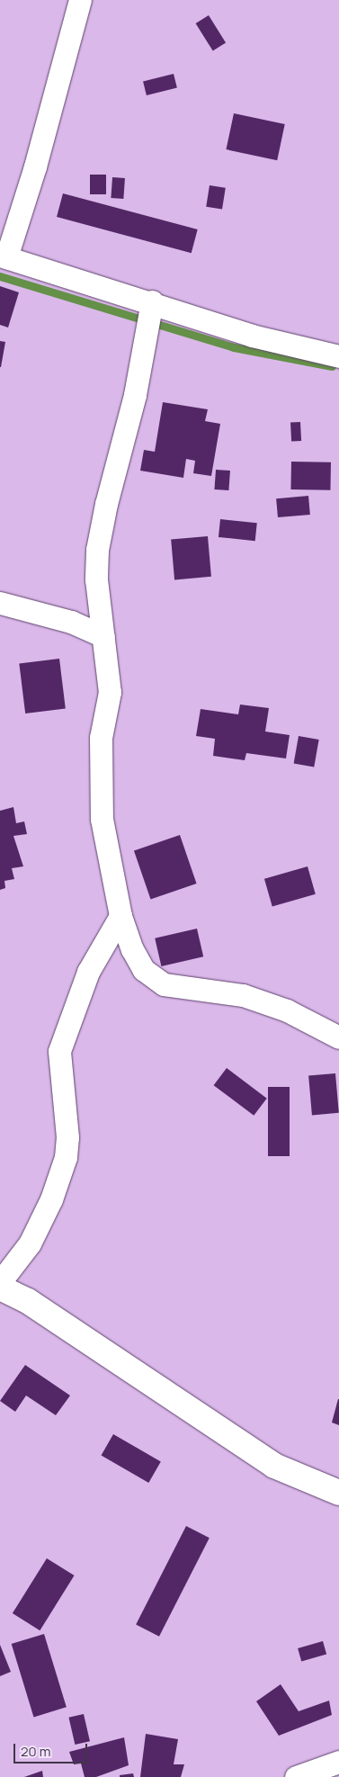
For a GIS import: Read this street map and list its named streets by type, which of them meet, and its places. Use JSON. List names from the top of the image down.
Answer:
{
  "scale_bar": "20 m"
}
